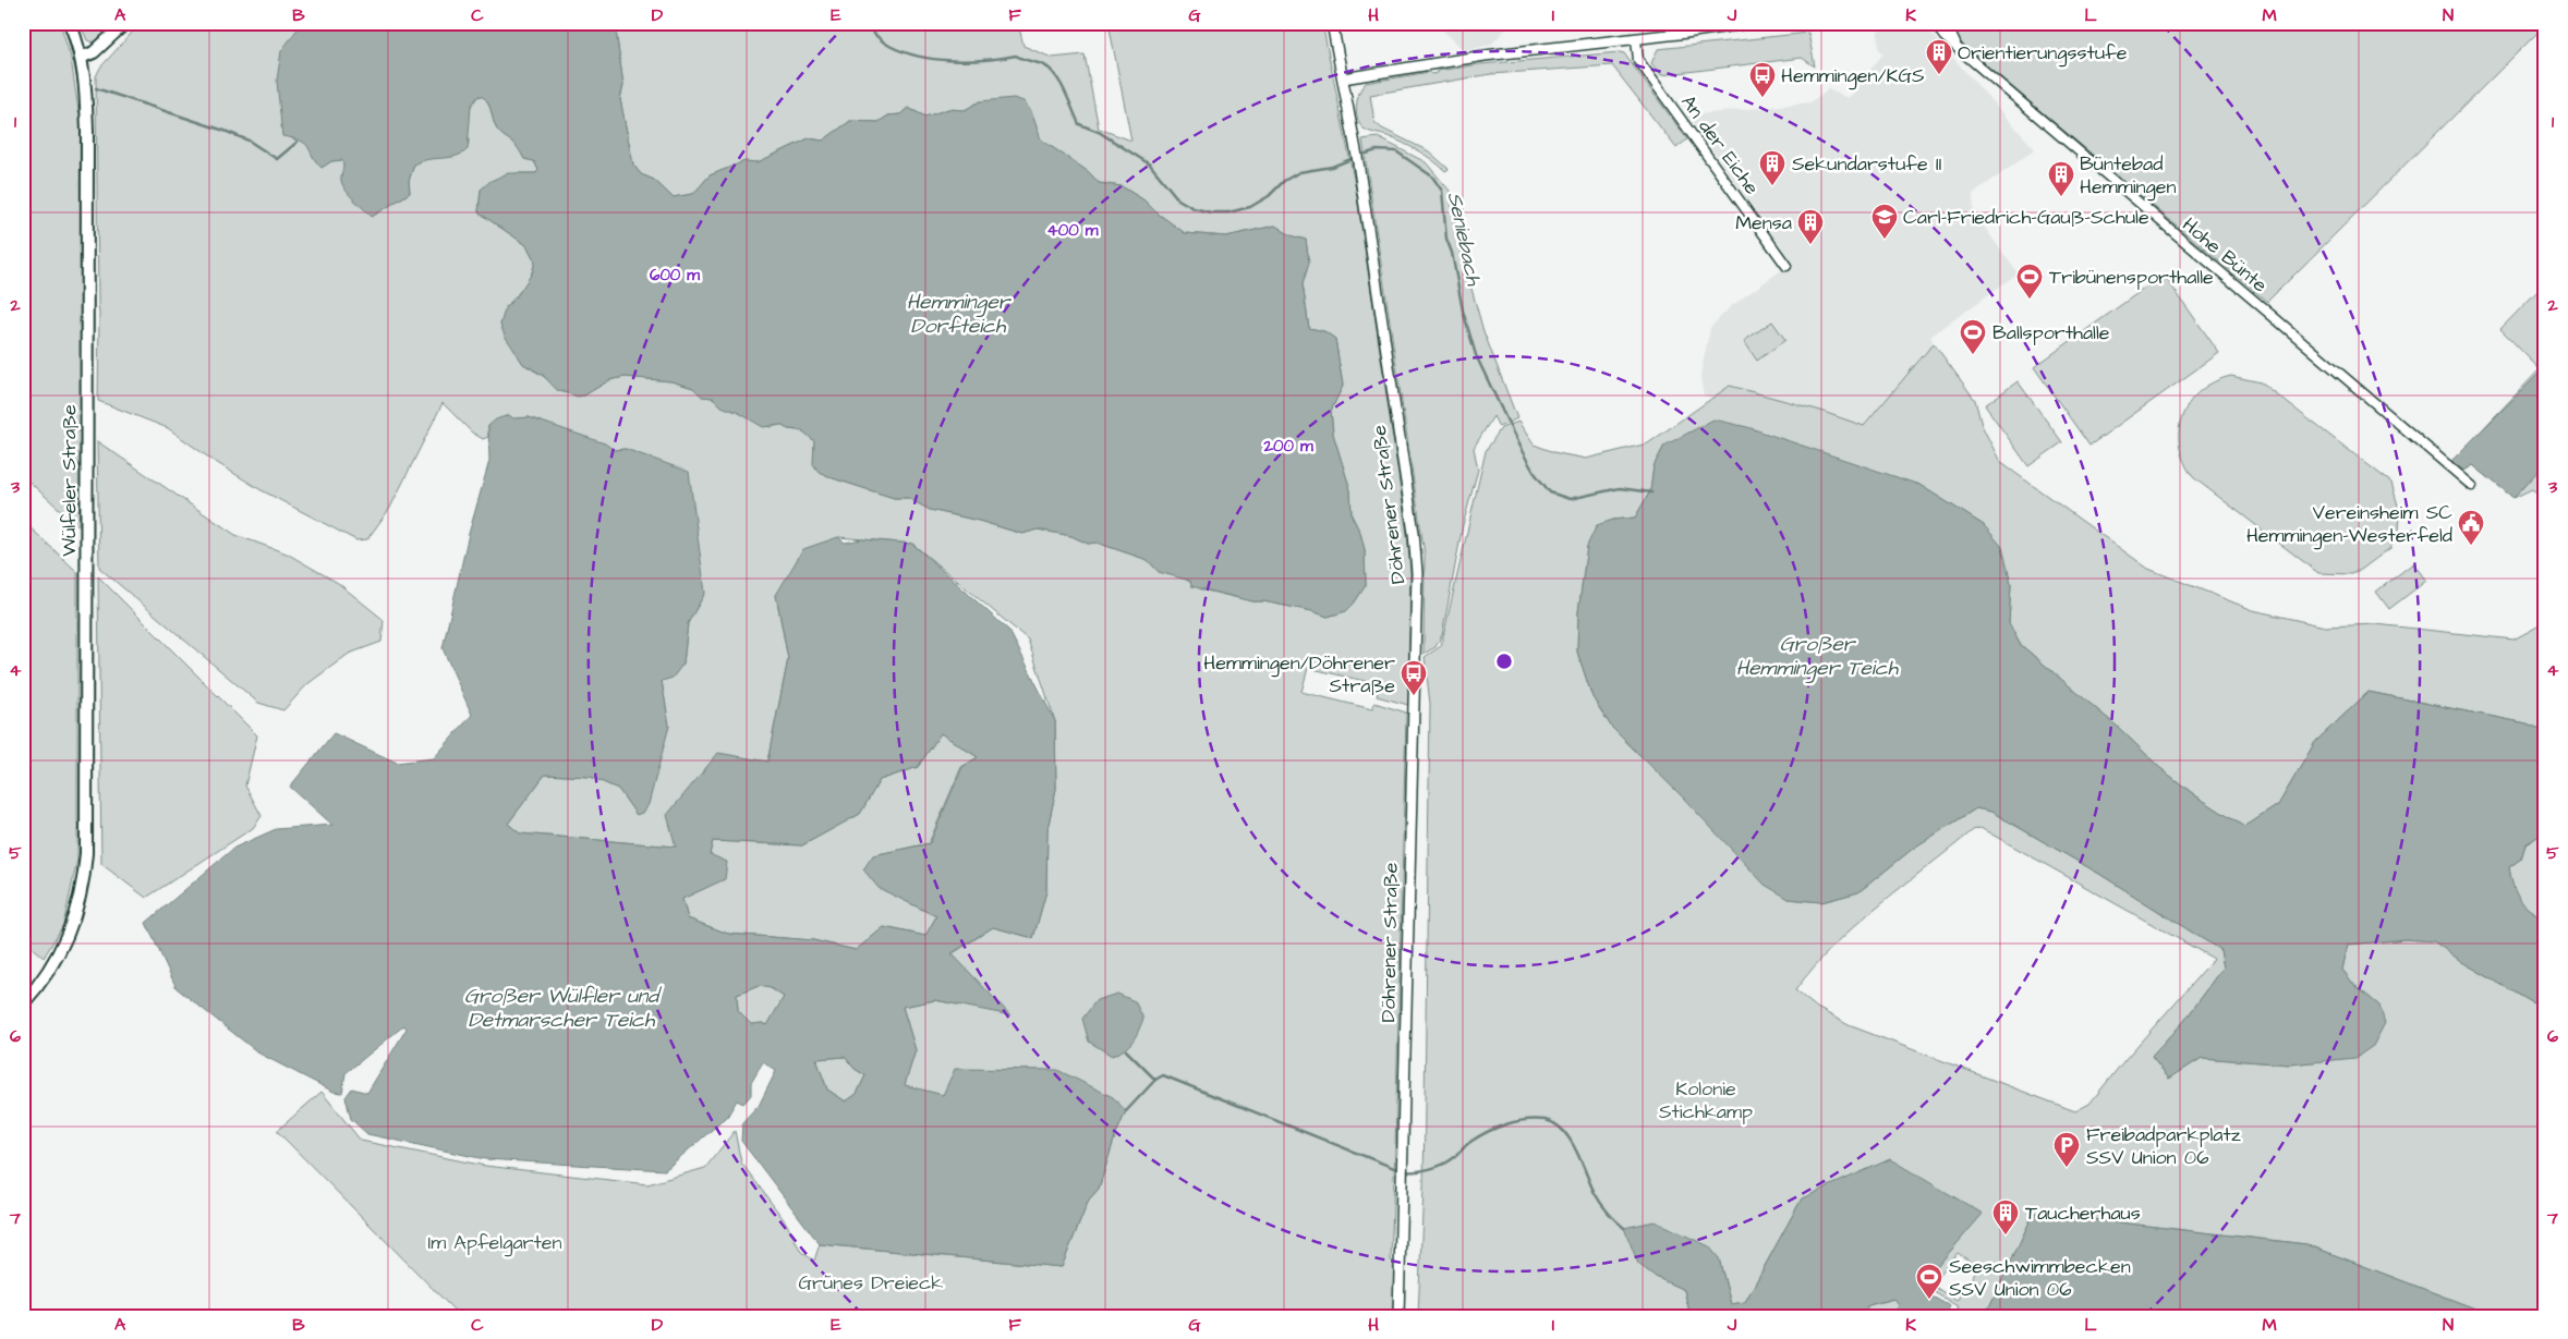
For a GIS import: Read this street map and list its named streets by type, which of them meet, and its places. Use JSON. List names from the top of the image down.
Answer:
{
  "streets": {
    "main road": ["Wülfeler Straße"],
    "street": ["An der Eiche", "Hohe Bünte", "Döhrener Straße"]
  },
  "water": [
    "Seniebach",
    "Hemminger Dorfteich",
    "Großer Hemminger Teich",
    "Großer Wülfler und Detmarscher Teich"
  ],
  "parks": ["Kolonie Stichkamp", "Im Apfelgarten", "Grünes Dreieck"],
  "places": {
    "building": [
      "Orientierungsstufe",
      "Sekundarstufe II",
      "Büntebad Hemmingen",
      "Mensa",
      "Taucherhaus"
    ],
    "bus stop": ["Hemmingen/KGS", "Hemmingen/Döhrener Straße"],
    "school or university": ["Carl-Friedrich-Gauß-Schule"],
    "sports": ["Tribünensporthalle", "Ballsporthalle", "Seeschwimmbecken SSV Union 06"],
    "public building": ["Vereinsheim SC Hemmingen-Westerfeld"],
    "parking": ["Freibadparkplatz SSV Union 06"]
  },
  "grid": {
    "columns": [
      "A",
      "B",
      "C",
      "D",
      "E",
      "F",
      "G",
      "H",
      "I",
      "J",
      "K",
      "L",
      "M",
      "N"
    ],
    "rows": [
      "1",
      "2",
      "3",
      "4",
      "5",
      "6",
      "7"
    ]
  },
  "rings": ["400 m", "600 m", "200 m"]
}
